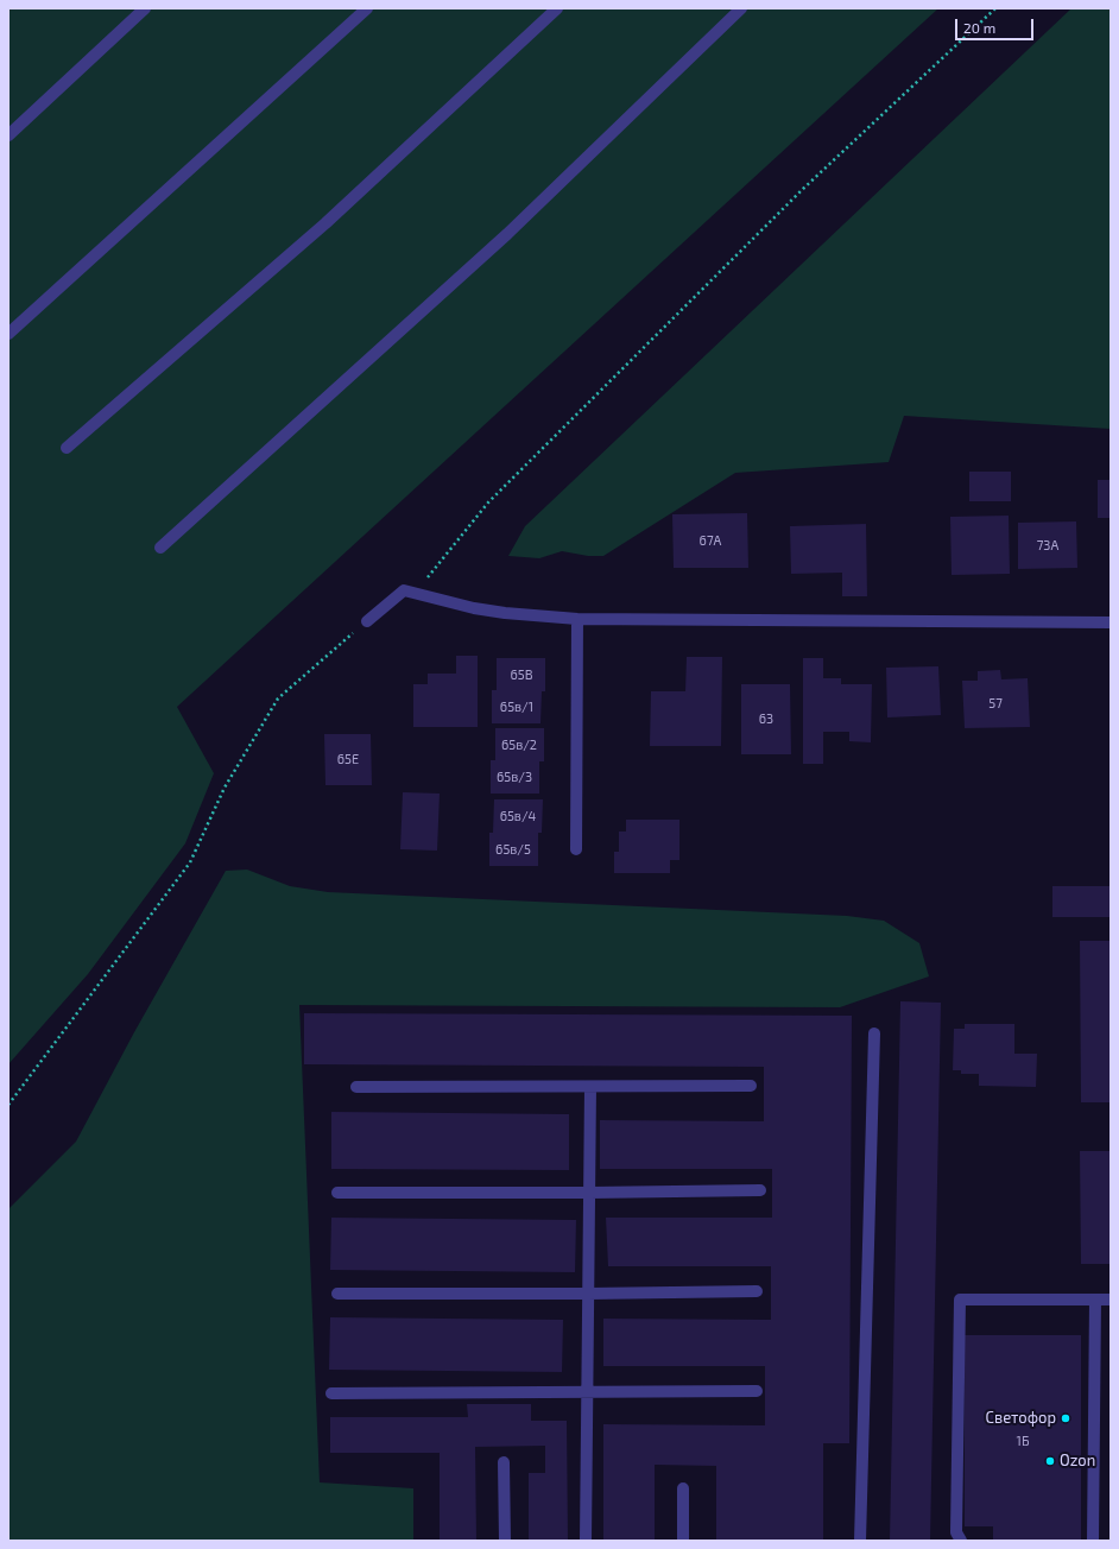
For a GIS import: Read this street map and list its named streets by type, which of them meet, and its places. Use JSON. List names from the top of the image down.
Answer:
{
  "places": ["Светофор", "Ozon"],
  "house_numbers": [
    "67А",
    "73А",
    "65В",
    "57",
    "65в/1",
    "63",
    "65в/2",
    "65Е",
    "65в/3",
    "65в/4",
    "65в/5",
    "1Б"
  ],
  "scale_bar": "20 m"
}
